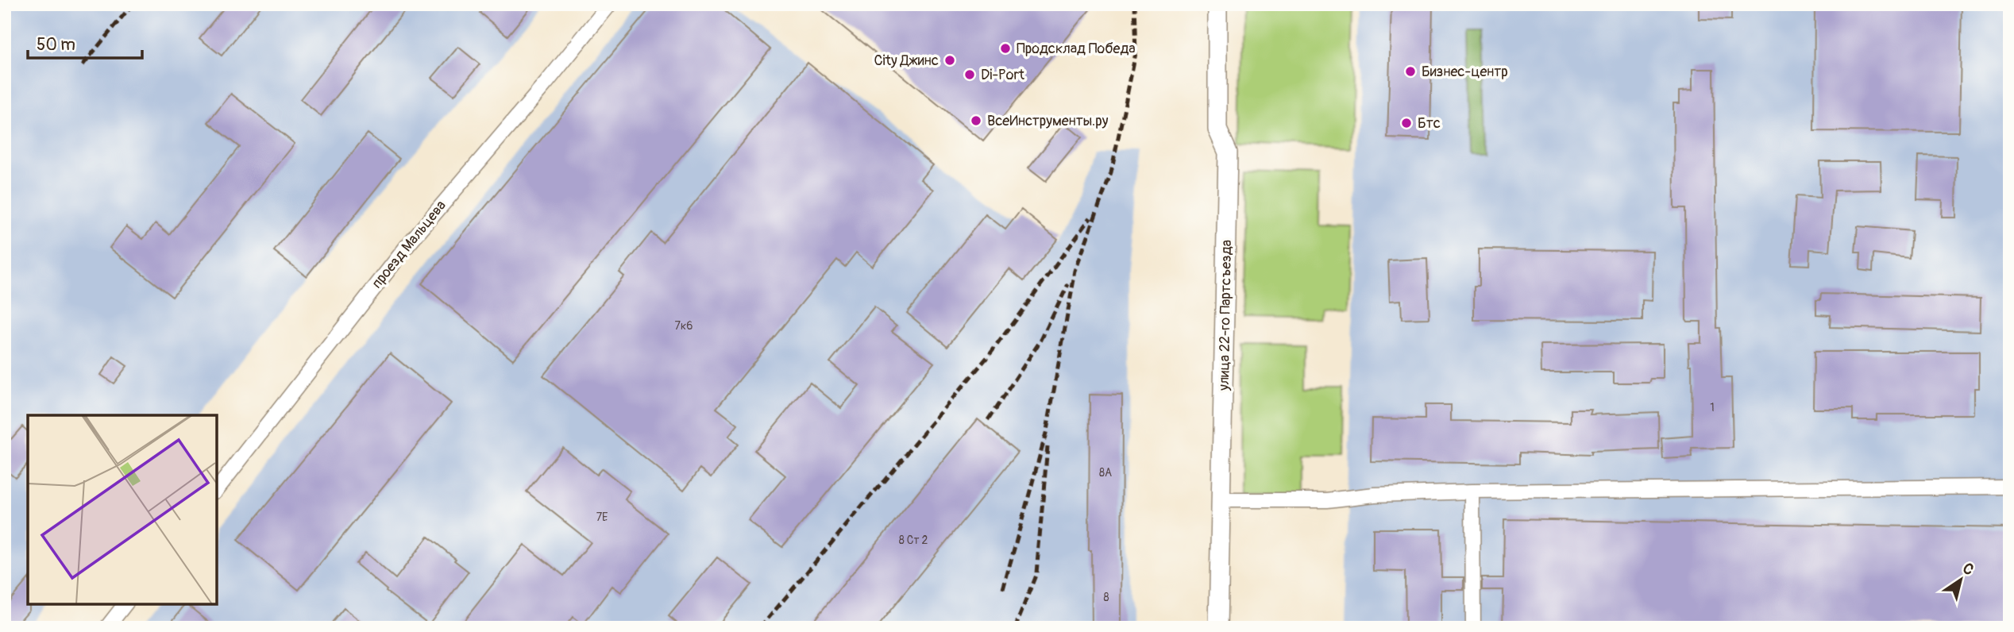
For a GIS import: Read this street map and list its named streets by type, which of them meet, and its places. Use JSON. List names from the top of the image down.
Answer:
{
  "streets": {
    "street": ["проезд Мальцева", "улица 22-го Партсъезда"]
  },
  "places": [
    "Продсклад Победа",
    "City Джинс",
    "Бизнес-центр",
    "Di-Port",
    "ВсеИнструменты.ру",
    "Бтс"
  ],
  "house_numbers": [
    "7к6",
    "1",
    "8А",
    "7Е",
    "8 Ст 2",
    "8"
  ],
  "scale_bar": "50 m",
  "north": "top right"
}
